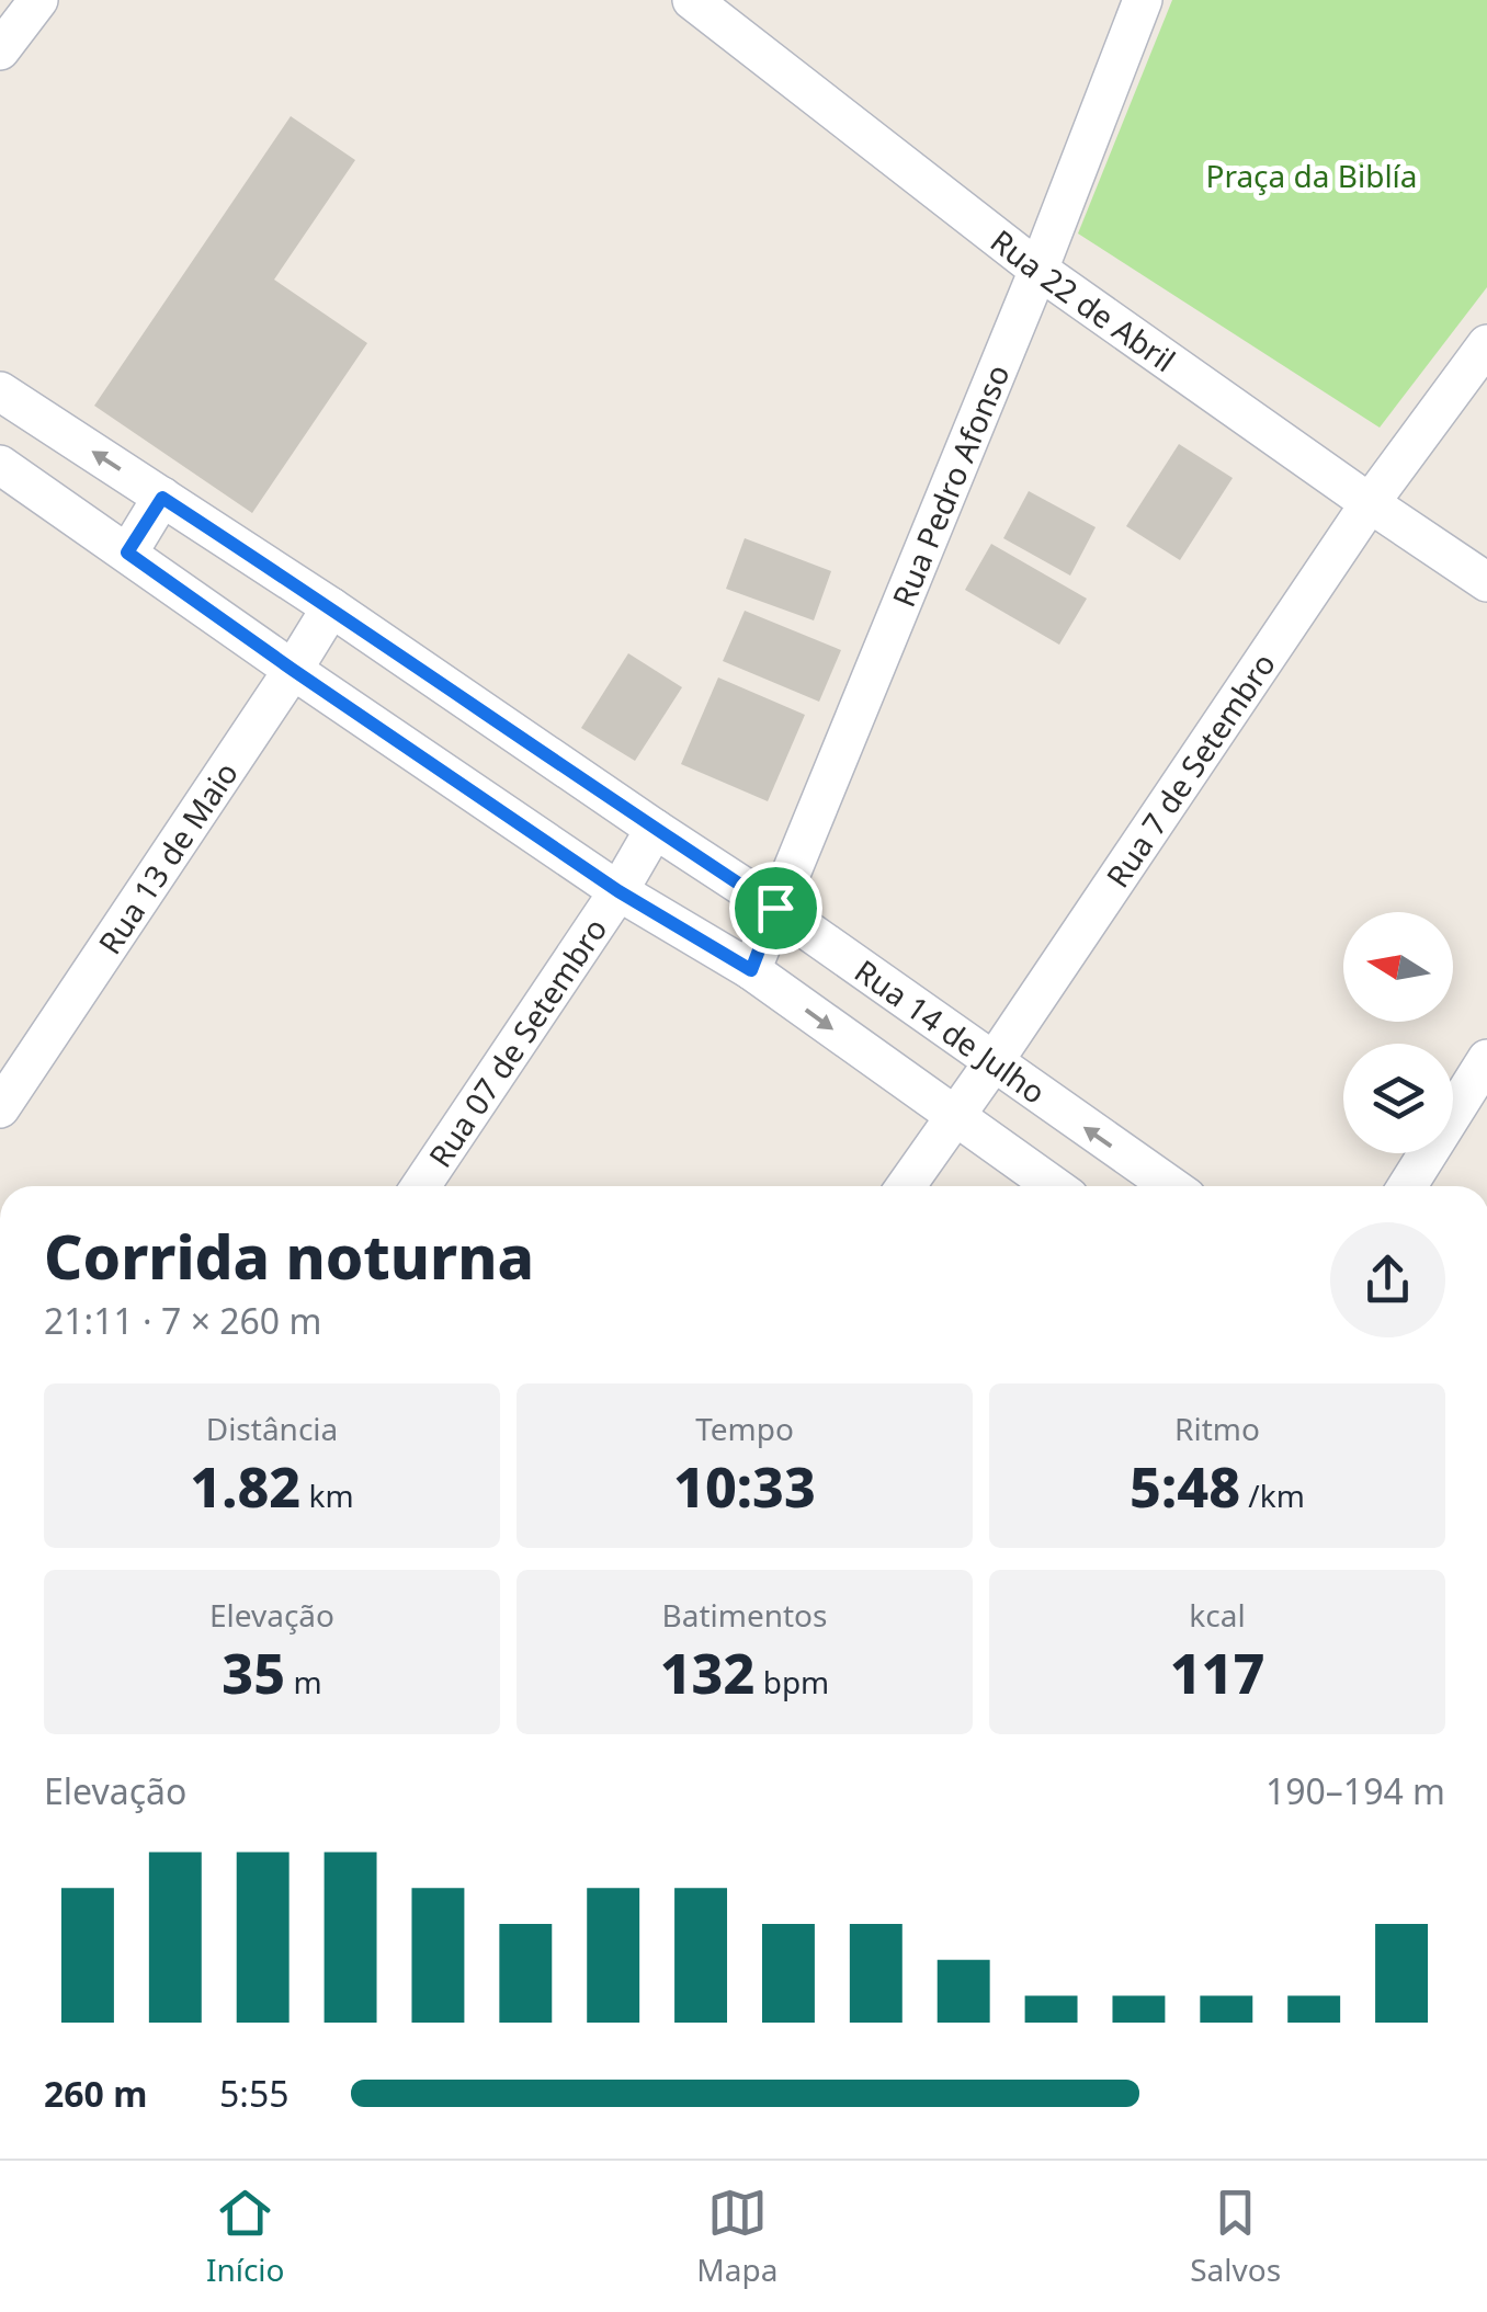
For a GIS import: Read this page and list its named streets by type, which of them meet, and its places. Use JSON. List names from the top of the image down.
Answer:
{
  "streets": {
    "street": [
      "Rua 22 de Abril",
      "Rua Pedro Afonso",
      "Rua 7 de Setembro",
      "Rua 13 de Maio",
      "Rua 14 de Julho",
      "Rua 07 de Setembro"
    ]
  },
  "crossings": [
    ["Rua 22 de Abril", "Rua Pedro Afonso"],
    ["Rua 22 de Abril", "Rua 7 de Setembro"],
    ["Rua Pedro Afonso", "Rua 14 de Julho"],
    ["Rua 7 de Setembro", "Rua 14 de Julho"],
    ["Rua 13 de Maio", "Rua 14 de Julho"],
    ["Rua 14 de Julho", "Rua 07 de Setembro"]
  ],
  "parks": ["Praça da Biblía"],
  "north": "left",
  "page": {
    "heading": ["Corrida noturna", "21:11 · 7 × 260 m"],
    "stats": [
      ["Distância", "1.82 km"],
      ["Tempo", "10:33"],
      ["Ritmo", "5:48 /km"],
      ["Elevação", "35 m"],
      ["Batimentos", "132 bpm"],
      ["kcal", "117"]
    ],
    "chart": ["Elevação", "190–194 m"],
    "list": [
      {
        "name": "260 m",
        "note": "5:55"
      }
    ],
    "tabs": ["Início", "Mapa", "Salvos"]
  }
}
